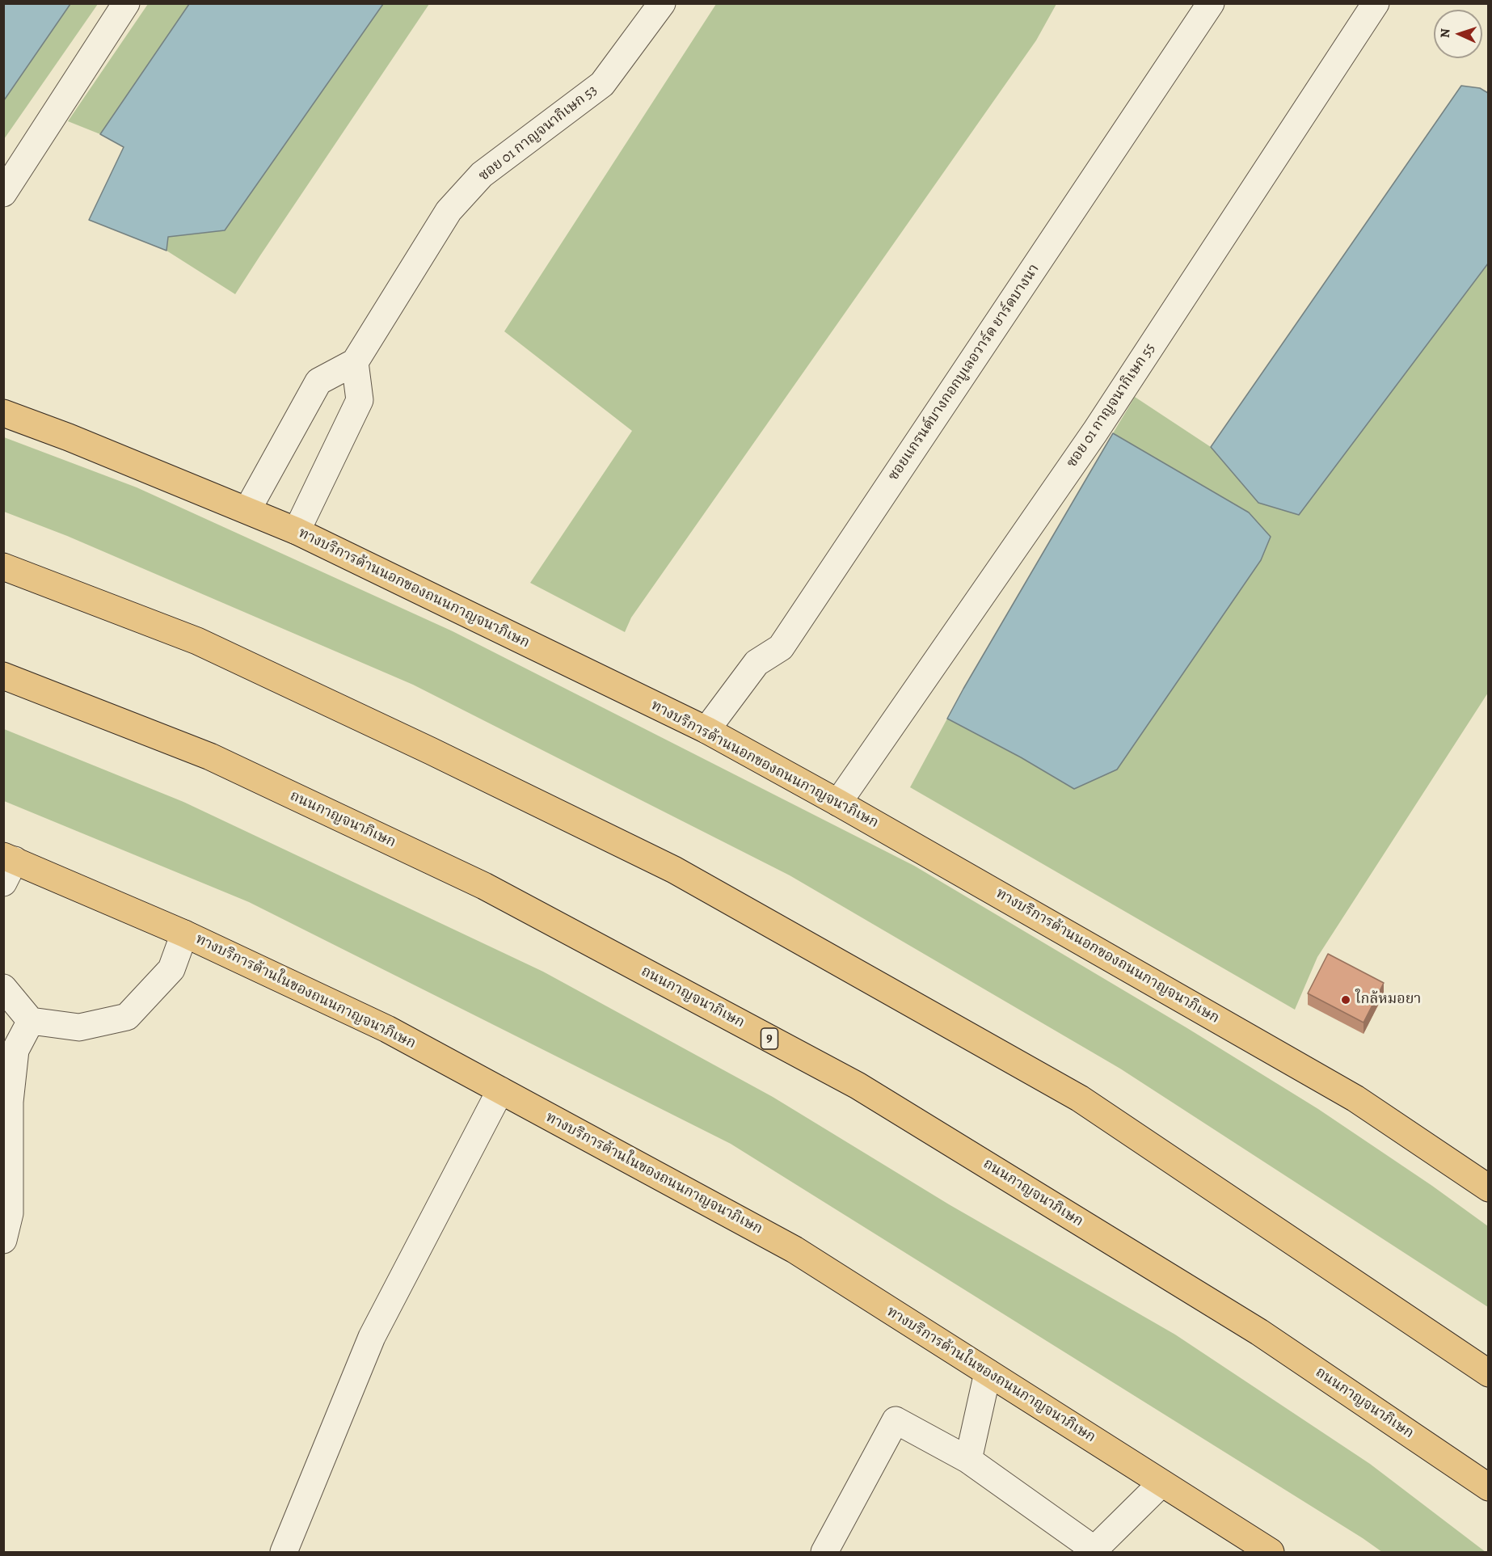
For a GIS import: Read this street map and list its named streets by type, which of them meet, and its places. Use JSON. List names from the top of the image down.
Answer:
{
  "streets": {
    "main road": [
      "ทางบริการด้านนอกของถนนกาญจนาภิเษก",
      "ถนนกาญจนาภิเษก",
      "ทางบริการด้านในของถนนกาญจนาภิเษก",
      "9"
    ],
    "street": ["ซอย 01 กาญจนากิเษก 53", "ซอยแกรนด์บางกอกบูเลอวาร์ด ยาร์ดบางนา", "ซอย 01 กาญจนากิเษก 55"]
  },
  "crossings": [
    ["ซอยแกรนด์บางกอกบูเลอวาร์ด ยาร์ดบางนา", "ทางบริการด้านนอกของถนนกาญจนาภิเษก"],
    ["ซอย 01 กาญจนากิเษก 55", "ทางบริการด้านนอกของถนนกาญจนาภิเษก"]
  ],
  "places": ["ใกล้หมอยา"],
  "north": "left"
}
